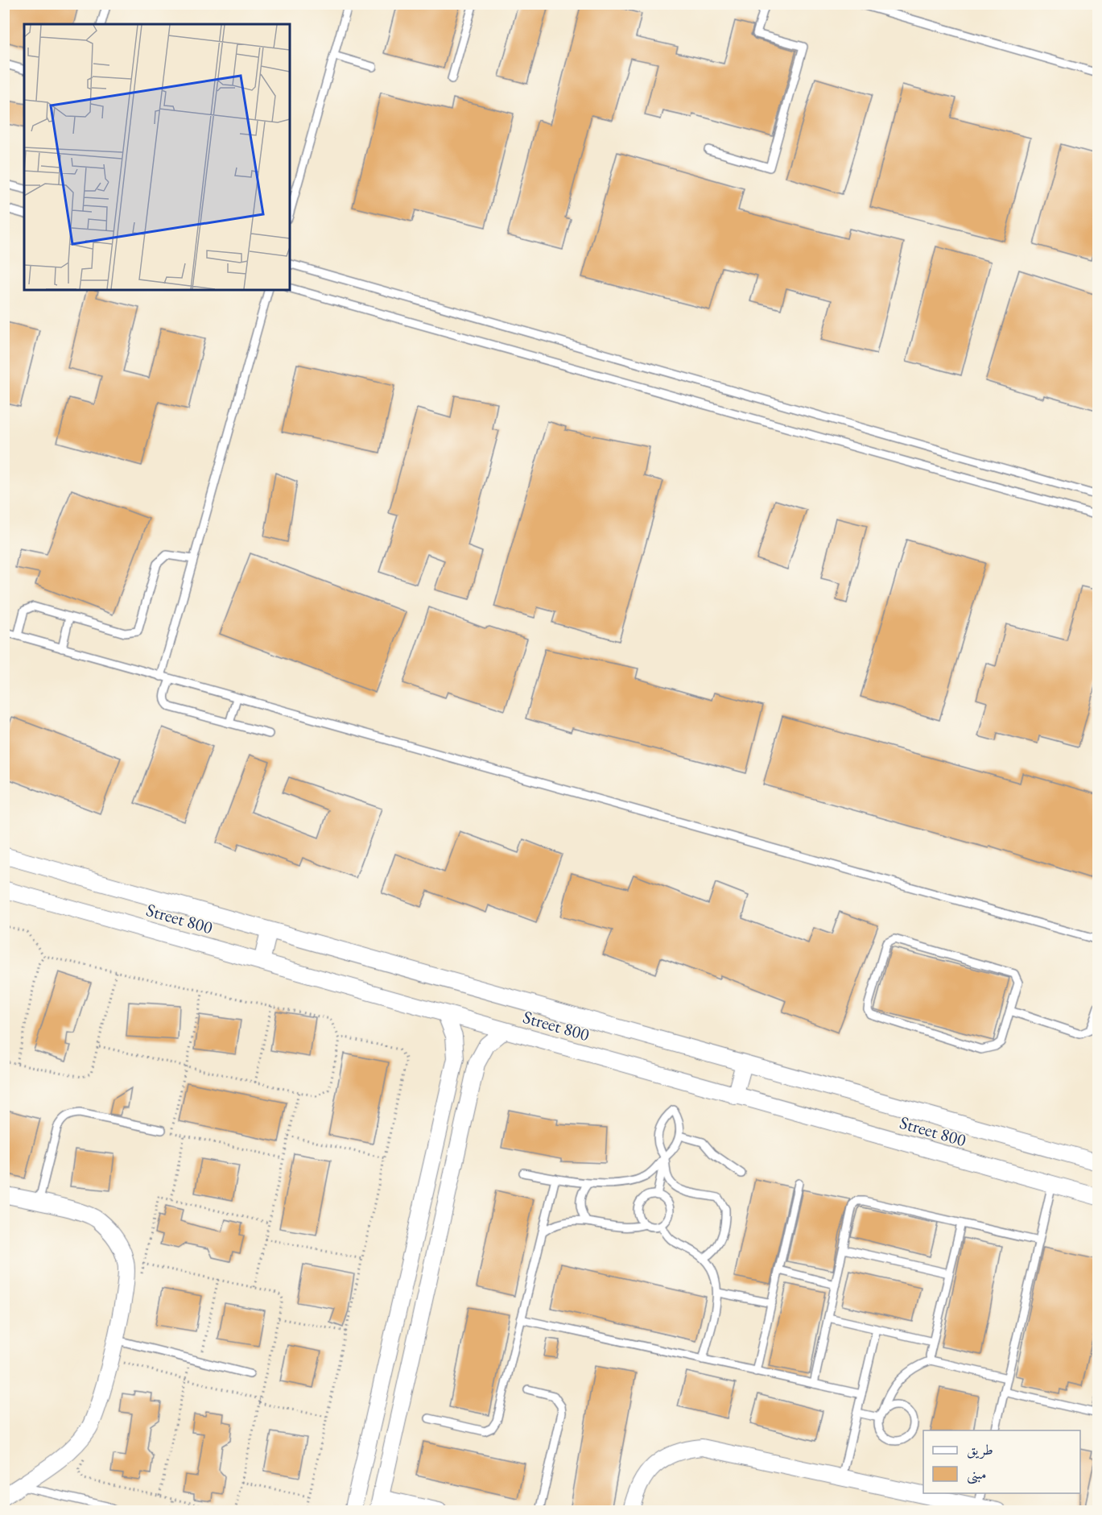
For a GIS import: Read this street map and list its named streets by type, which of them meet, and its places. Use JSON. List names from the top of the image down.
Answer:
{
  "streets": {
    "street": ["Street 800"]
  },
  "legend": ["طريق", "مبنى"]
}
